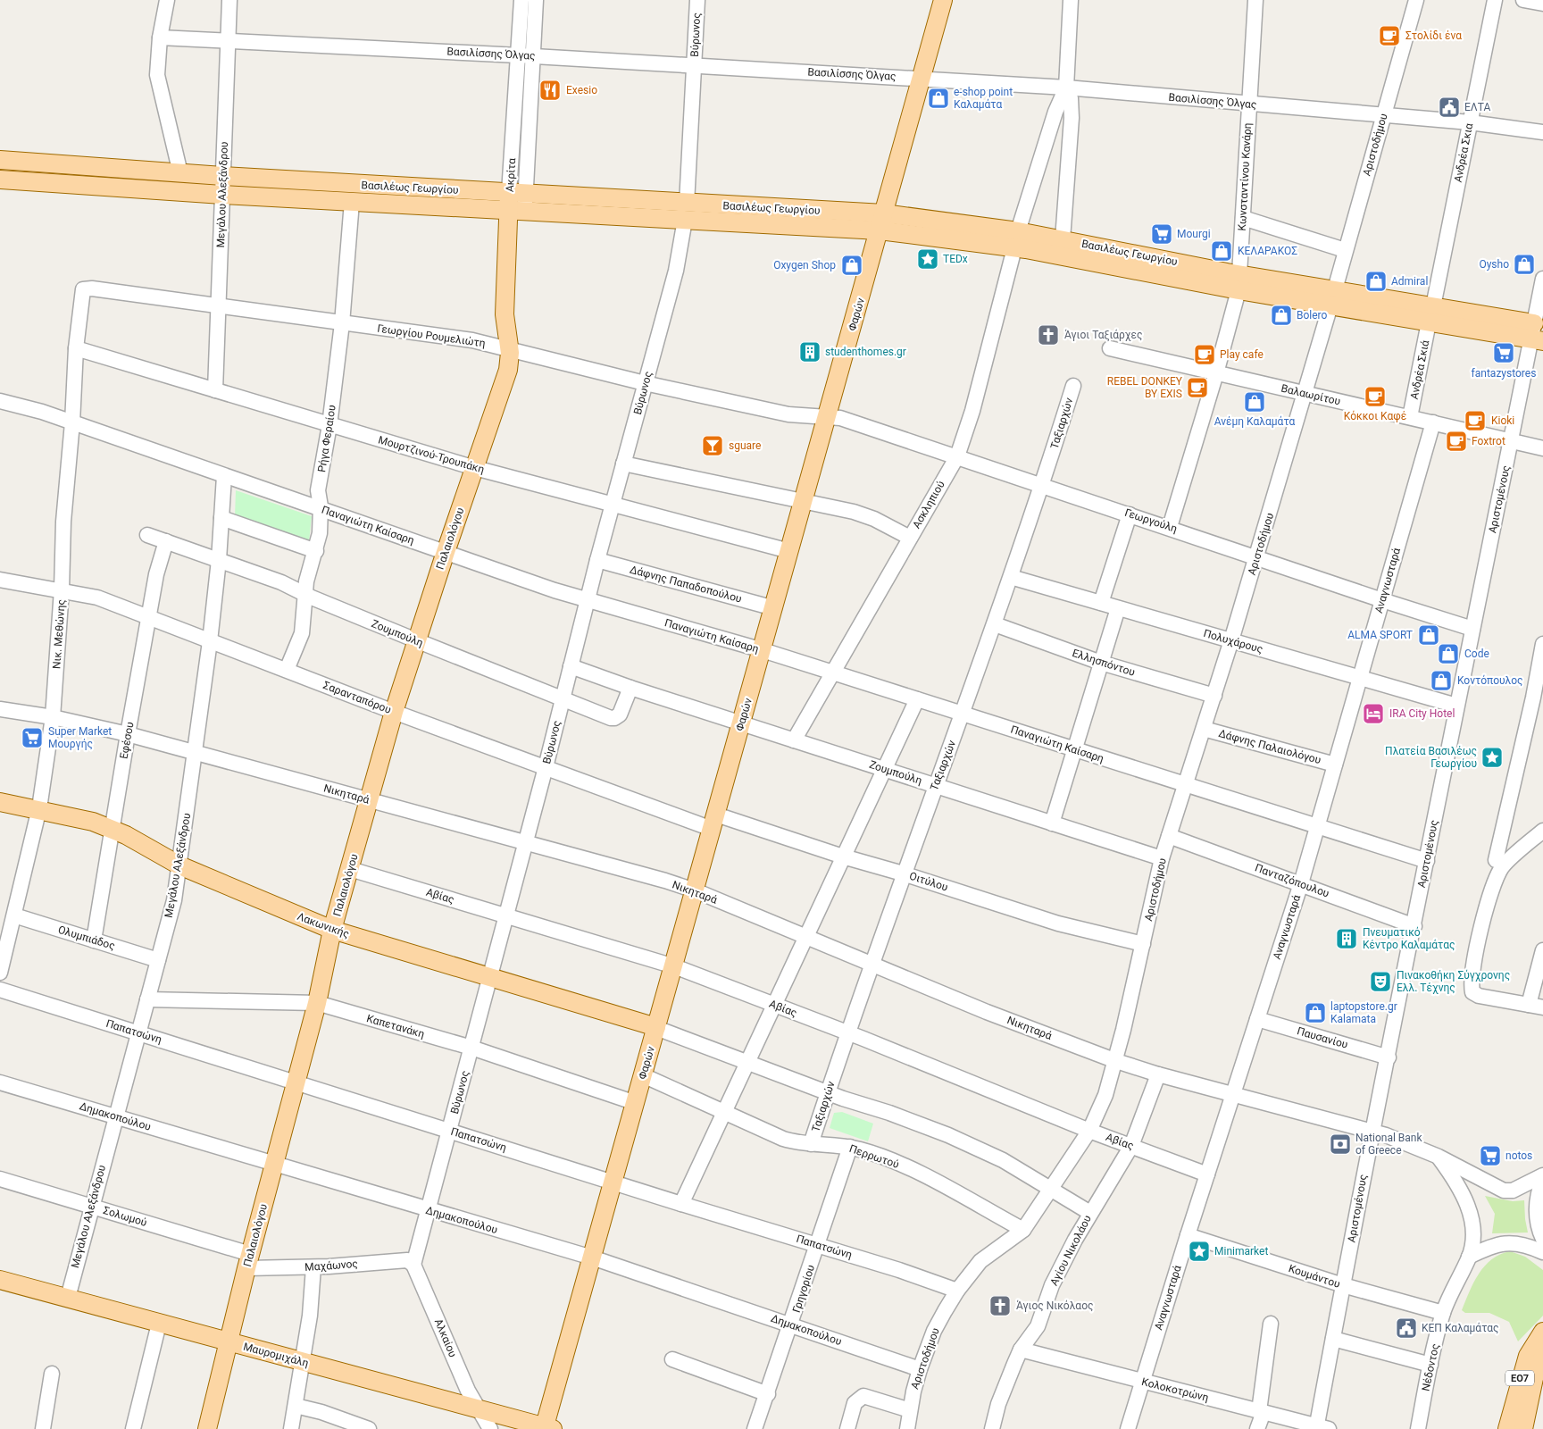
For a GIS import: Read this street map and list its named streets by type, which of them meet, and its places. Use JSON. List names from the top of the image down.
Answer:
{
  "streets": {
    "main road": [
      "Ακρίτα",
      "Βασιλέως Γεωργίου",
      "Φαρών",
      "Παλαιολόγου",
      "Λακωνικής",
      "Μαυρομιχάλη",
      "ΕΟ7"
    ],
    "street": [
      "Βύρωνος",
      "Βασιλίσσης Όλγας",
      "Αριστοδήμου",
      "Ανδρέα Σκια",
      "Κωνσταντίνου Κανάρη",
      "Μεγάλου Αλεξάνδρου",
      "Γεωργίου Ρουμελιώτη",
      "Ανδρέα Σκιά",
      "Βαλαωρίτου",
      "Ταξιαρχών",
      "Ρήγα Φεραίου",
      "Μουρτζινού-Τρουπάκη",
      "Αριστομένους",
      "Ασκληπιού",
      "Γεωργούλη",
      "Παναγιώτη Καίσαρη",
      "Αναγνωσταρά",
      "Δάφνης Παπαδοπούλου",
      "Ζουμπούλη",
      "Νικ. Μεθώνης",
      "Πολυχάρους",
      "Ελλησπόντου",
      "Σαρανταπόρου",
      "Εφέσου",
      "Δάφνης Παλαιολόγου",
      "Νικηταρά",
      "Πανταζόπουλου",
      "Οιτύλου",
      "Αβίας",
      "Ολυμπιάδος",
      "Καπετανάκη",
      "Παπατσώνη",
      "Παυσανίου",
      "Δημακοπούλου",
      "Περρωτού",
      "Σολωμού",
      "Αγίου Νικολάου",
      "Μαχάωνος",
      "Κουμάντου",
      "Γρηγορίου",
      "Αλκαίου",
      "Νέδοντος",
      "Κολοκοτρώνη"
    ]
  },
  "crossings": [
    ["Βύρωνος", "Βασιλίσσης Όλγας"],
    ["Βύρωνος", "Βασιλέως Γεωργίου"],
    ["Βύρωνος", "Γεωργίου Ρουμελιώτη"],
    ["Βύρωνος", "Μουρτζινού-Τρουπάκη"],
    ["Βύρωνος", "Παναγιώτη Καίσαρη"],
    ["Βύρωνος", "Δάφνης Παπαδοπούλου"],
    ["Βύρωνος", "Ζουμπούλη"],
    ["Βύρωνος", "Σαρανταπόρου"],
    ["Βύρωνος", "Νικηταρά"],
    ["Βύρωνος", "Αβίας"],
    ["Βύρωνος", "Λακωνικής"],
    ["Βύρωνος", "Καπετανάκη"],
    ["Βύρωνος", "Παπατσώνη"],
    ["Βύρωνος", "Δημακοπούλου"],
    ["Βύρωνος", "Μαχάωνος"],
    ["Βύρωνος", "Αλκαίου"],
    ["Βασιλίσσης Όλγας", "Αριστοδήμου"],
    ["Βασιλίσσης Όλγας", "Ανδρέα Σκια"],
    ["Βασιλίσσης Όλγας", "Ακρίτα"],
    ["Βασιλίσσης Όλγας", "Κωνσταντίνου Κανάρη"],
    ["Βασιλίσσης Όλγας", "Μεγάλου Αλεξάνδρου"],
    ["Βασιλίσσης Όλγας", "Φαρών"],
    ["Βασιλίσσης Όλγας", "Ασκληπιού"],
    ["Αριστοδήμου", "Βασιλέως Γεωργίου"],
    ["Αριστοδήμου", "Βαλαωρίτου"],
    ["Αριστοδήμου", "Γεωργούλη"],
    ["Αριστοδήμου", "Παναγιώτη Καίσαρη"],
    ["Αριστοδήμου", "Ζουμπούλη"],
    ["Αριστοδήμου", "Πολυχάρους"],
    ["Αριστοδήμου", "Ελλησπόντου"],
    ["Αριστοδήμου", "Δάφνης Παλαιολόγου"],
    ["Αριστοδήμου", "Νικηταρά"],
    ["Αριστοδήμου", "Πανταζόπουλου"],
    ["Αριστοδήμου", "Οιτύλου"],
    ["Αριστοδήμου", "Αβίας"],
    ["Αριστοδήμου", "Παπατσώνη"],
    ["Αριστοδήμου", "Δημακοπούλου"],
    ["Αριστοδήμου", "Περρωτού"],
    ["Ανδρέα Σκια", "Βασιλέως Γεωργίου"],
    ["Ανδρέα Σκια", "Ανδρέα Σκιά"],
    ["Ακρίτα", "Βασιλέως Γεωργίου"],
    ["Ακρίτα", "Γεωργίου Ρουμελιώτη"],
    ["Ακρίτα", "Παλαιολόγου"],
    ["Κωνσταντίνου Κανάρη", "Βασιλέως Γεωργίου"],
    ["Κωνσταντίνου Κανάρη", "Βαλαωρίτου"],
    ["Κωνσταντίνου Κανάρη", "Γεωργούλη"],
    ["Βασιλέως Γεωργίου", "Μεγάλου Αλεξάνδρου"],
    ["Βασιλέως Γεωργίου", "Φαρών"],
    ["Βασιλέως Γεωργίου", "Ανδρέα Σκιά"],
    ["Βασιλέως Γεωργίου", "Ρήγα Φεραίου"],
    ["Βασιλέως Γεωργίου", "Αριστομένους"],
    ["Βασιλέως Γεωργίου", "Ασκληπιού"],
    ["Μεγάλου Αλεξάνδρου", "Γεωργίου Ρουμελιώτη"],
    ["Μεγάλου Αλεξάνδρου", "Μουρτζινού-Τρουπάκη"],
    ["Μεγάλου Αλεξάνδρου", "Παναγιώτη Καίσαρη"],
    ["Μεγάλου Αλεξάνδρου", "Ζουμπούλη"],
    ["Μεγάλου Αλεξάνδρου", "Σαρανταπόρου"],
    ["Μεγάλου Αλεξάνδρου", "Νικηταρά"],
    ["Μεγάλου Αλεξάνδρου", "Λακωνικής"],
    ["Μεγάλου Αλεξάνδρου", "Ολυμπιάδος"],
    ["Μεγάλου Αλεξάνδρου", "Καπετανάκη"],
    ["Μεγάλου Αλεξάνδρου", "Παπατσώνη"],
    ["Μεγάλου Αλεξάνδρου", "Δημακοπούλου"],
    ["Μεγάλου Αλεξάνδρου", "Σολωμού"],
    ["Μεγάλου Αλεξάνδρου", "Μαυρομιχάλη"],
    ["Φαρών", "Γεωργίου Ρουμελιώτη"],
    ["Φαρών", "Μουρτζινού-Τρουπάκη"],
    ["Φαρών", "Γεωργούλη"],
    ["Φαρών", "Παναγιώτη Καίσαρη"],
    ["Φαρών", "Δάφνης Παπαδοπούλου"],
    ["Φαρών", "Ζουμπούλη"],
    ["Φαρών", "Σαρανταπόρου"],
    ["Φαρών", "Νικηταρά"],
    ["Φαρών", "Οιτύλου"],
    ["Φαρών", "Αβίας"],
    ["Φαρών", "Λακωνικής"],
    ["Φαρών", "Καπετανάκη"],
    ["Φαρών", "Παπατσώνη"],
    ["Φαρών", "Δημακοπούλου"],
    ["Φαρών", "Περρωτού"],
    ["Φαρών", "Μαυρομιχάλη"],
    ["Γεωργίου Ρουμελιώτη", "Ρήγα Φεραίου"],
    ["Γεωργίου Ρουμελιώτη", "Γεωργούλη"],
    ["Γεωργίου Ρουμελιώτη", "Παλαιολόγου"],
    ["Γεωργίου Ρουμελιώτη", "Νικ. Μεθώνης"],
    ["Ανδρέα Σκιά", "Βαλαωρίτου"],
    ["Βαλαωρίτου", "Αριστομένους"],
    ["Βαλαωρίτου", "Αναγνωσταρά"],
    ["Ταξιαρχών", "Γεωργούλη"],
    ["Ταξιαρχών", "Παναγιώτη Καίσαρη"],
    ["Ταξιαρχών", "Ζουμπούλη"],
    ["Ταξιαρχών", "Πολυχάρους"],
    ["Ταξιαρχών", "Ελλησπόντου"],
    ["Ταξιαρχών", "Νικηταρά"],
    ["Ταξιαρχών", "Οιτύλου"],
    ["Ταξιαρχών", "Αβίας"],
    ["Ταξιαρχών", "Περρωτού"],
    ["Ρήγα Φεραίου", "Μουρτζινού-Τρουπάκη"],
    ["Ρήγα Φεραίου", "Παναγιώτη Καίσαρη"],
    ["Ρήγα Φεραίου", "Ζουμπούλη"],
    ["Ρήγα Φεραίου", "Σαρανταπόρου"],
    ["Μουρτζινού-Τρουπάκη", "Παλαιολόγου"],
    ["Μουρτζινού-Τρουπάκη", "Νικ. Μεθώνης"],
    ["Αριστομένους", "Γεωργούλη"],
    ["Αριστομένους", "Παναγιώτη Καίσαρη"],
    ["Αριστομένους", "Πολυχάρους"],
    ["Αριστομένους", "Νικηταρά"],
    ["Αριστομένους", "Πανταζόπουλου"],
    ["Αριστομένους", "Παυσανίου"],
    ["Αριστομένους", "Κουμάντου"],
    ["Αριστομένους", "Κολοκοτρώνη"],
    ["Ασκληπιού", "Γεωργούλη"],
    ["Ασκληπιού", "Παναγιώτη Καίσαρη"],
    ["Ασκληπιού", "Ζουμπούλη"],
    ["Γεωργούλη", "Αναγνωσταρά"],
    ["Παναγιώτη Καίσαρη", "Παλαιολόγου"],
    ["Παναγιώτη Καίσαρη", "Αναγνωσταρά"],
    ["Παναγιώτη Καίσαρη", "Νικ. Μεθώνης"],
    ["Παλαιολόγου", "Ζουμπούλη"],
    ["Παλαιολόγου", "Σαρανταπόρου"],
    ["Παλαιολόγου", "Νικηταρά"],
    ["Παλαιολόγου", "Αβίας"],
    ["Παλαιολόγου", "Λακωνικής"],
    ["Παλαιολόγου", "Καπετανάκη"],
    ["Παλαιολόγου", "Παπατσώνη"],
    ["Παλαιολόγου", "Δημακοπούλου"],
    ["Παλαιολόγου", "Σολωμού"],
    ["Παλαιολόγου", "Μαχάωνος"],
    ["Παλαιολόγου", "Μαυρομιχάλη"],
    ["Αναγνωσταρά", "Πολυχάρους"],
    ["Αναγνωσταρά", "Δάφνης Παλαιολόγου"],
    ["Αναγνωσταρά", "Νικηταρά"],
    ["Αναγνωσταρά", "Πανταζόπουλου"],
    ["Αναγνωσταρά", "Αβίας"],
    ["Αναγνωσταρά", "Παυσανίου"],
    ["Αναγνωσταρά", "Κουμάντου"],
    ["Αναγνωσταρά", "Κολοκοτρώνη"],
    ["Ζουμπούλη", "Εφέσου"],
    ["Νικ. Μεθώνης", "Σαρανταπόρου"],
    ["Νικ. Μεθώνης", "Νικηταρά"],
    ["Νικ. Μεθώνης", "Λακωνικής"],
    ["Νικ. Μεθώνης", "Ολυμπιάδος"],
    ["Σαρανταπόρου", "Εφέσου"],
    ["Σαρανταπόρου", "Οιτύλου"],
    ["Εφέσου", "Νικηταρά"],
    ["Εφέσου", "Λακωνικής"],
    ["Εφέσου", "Ολυμπιάδος"],
    ["Νικηταρά", "Αγίου Νικολάου"],
    ["Νικηταρά", "Νέδοντος"],
    ["Αβίας", "Αγίου Νικολάου"],
    ["Παπατσώνη", "Γρηγορίου"],
    ["Δημακοπούλου", "Γρηγορίου"],
    ["Περρωτού", "Γρηγορίου"],
    ["Σολωμού", "Μαχάωνος"],
    ["Αγίου Νικολάου", "Κολοκοτρώνη"],
    ["Μαχάωνος", "Αλκαίου"],
    ["Κουμάντου", "Νέδοντος"],
    ["Αλκαίου", "Μαυρομιχάλη"]
  ],
  "places": {
    "cafe": [
      "Στολίδι ένα",
      "Play cafe",
      "REBEL DONKEY BY EXIS",
      "Κόκκοι Καφέ",
      "Kioki",
      "Foxtrot"
    ],
    "restaurant": ["Exesio"],
    "shop": [
      "e-shop point Καλαμάτα",
      "ΚΕΛΑΡΑΚΟΣ",
      "Oysho",
      "Oxygen Shop",
      "Admiral",
      "Bolero",
      "Ανέμη Καλαμάτα",
      "ALMA SPORT",
      "Code",
      "Κοντόπουλος",
      "laptopstore.gr Kalamata"
    ],
    "public building": ["ΕΛΤΑ", "ΚΕΠ Καλαμάτας"],
    "supermarket": [
      "Mourgi",
      "fantazystores",
      "Super Market Μουργής",
      "notos"
    ],
    "place": ["TEDx", "Πλατεία Βασιλέως Γεωργίου", "Minimarket"],
    "church": ["Άγιοι Ταξιάρχες", "Άγιος Νικόλαος"],
    "building": ["studenthomes.gr", "Πνευματικό Κέντρο Καλαμάτας"],
    "bar": ["sguare"],
    "hotel": ["IRA City Hotel"],
    "theatre": ["Πινακοθήκη Σύγχρονης Ελλ. Τέχνης"],
    "bank": ["National Bank of Greece"]
  }
}
